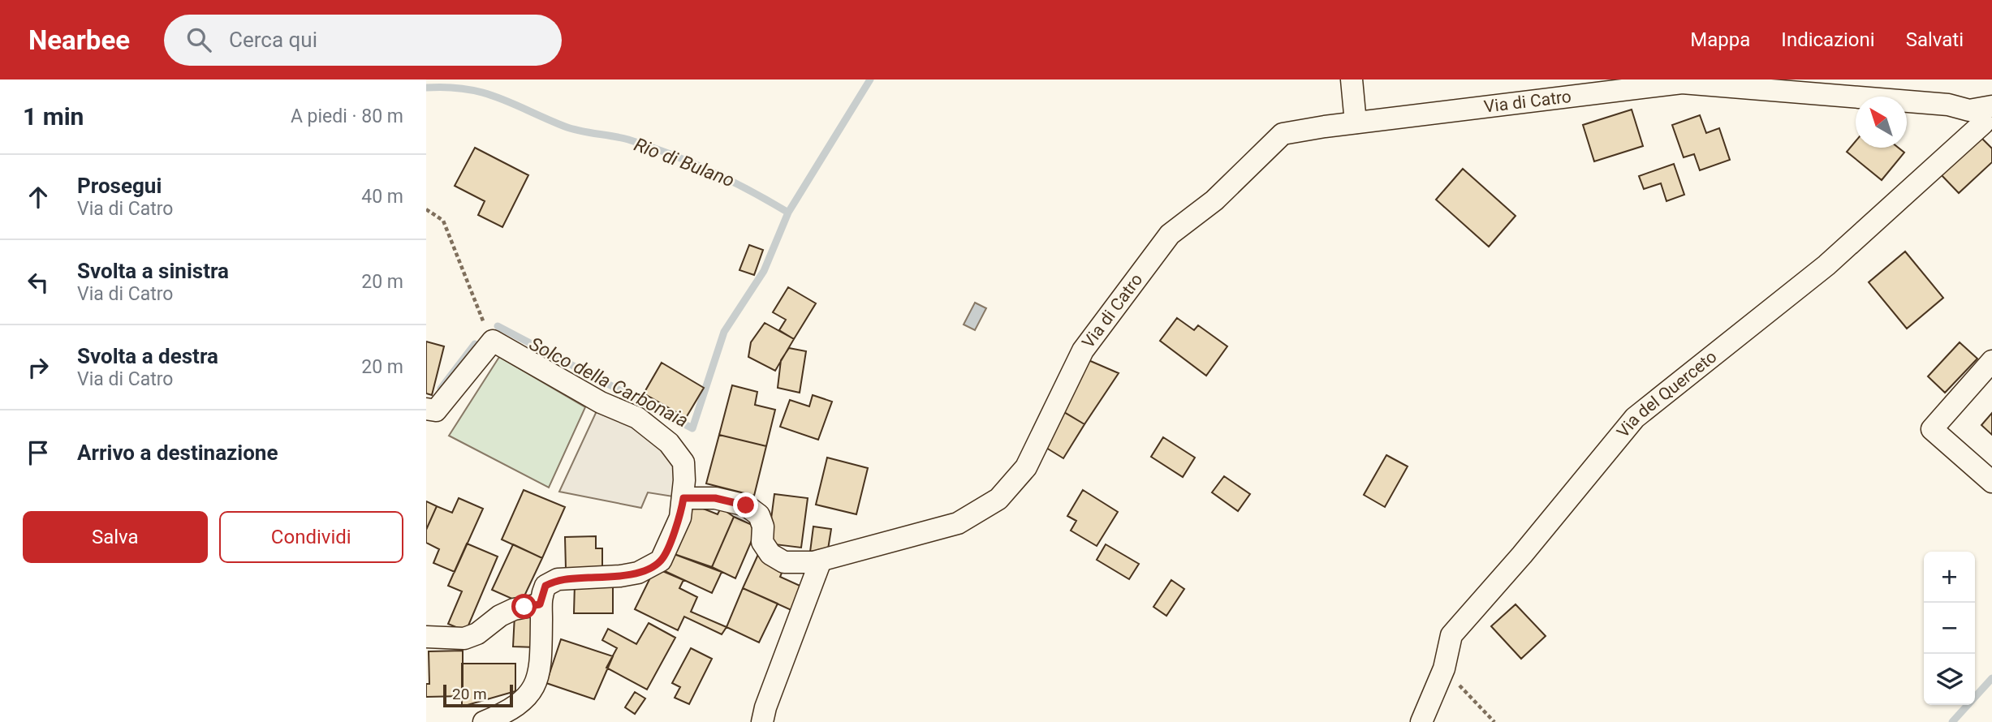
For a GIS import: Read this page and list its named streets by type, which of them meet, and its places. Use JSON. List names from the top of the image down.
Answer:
{
  "streets": {
    "street": ["Via di Catro", "Via del Querceto"]
  },
  "crossings": [
    ["Via di Catro", "Via del Querceto"]
  ],
  "water": ["Rio di Bulano", "Solco della Carbonaia"],
  "scale_bar": "20 m",
  "north": "top left",
  "page": {
    "header": "Nearbee",
    "search": "Cerca qui",
    "nav": ["Mappa", "Indicazioni", "Salvati"],
    "heading": ["1 min", "A piedi · 80 m"],
    "list": [
      ["Prosegui", "Via di Catro", "40 m"],
      ["Svolta a sinistra", "Via di Catro", "20 m"],
      ["Svolta a destra", "Via di Catro", "20 m"],
      "Arrivo a destinazione"
    ],
    "buttons": ["Salva", "Condividi"],
    "map_buttons": ["+", "−"],
    "scale": "20 m"
  }
}
